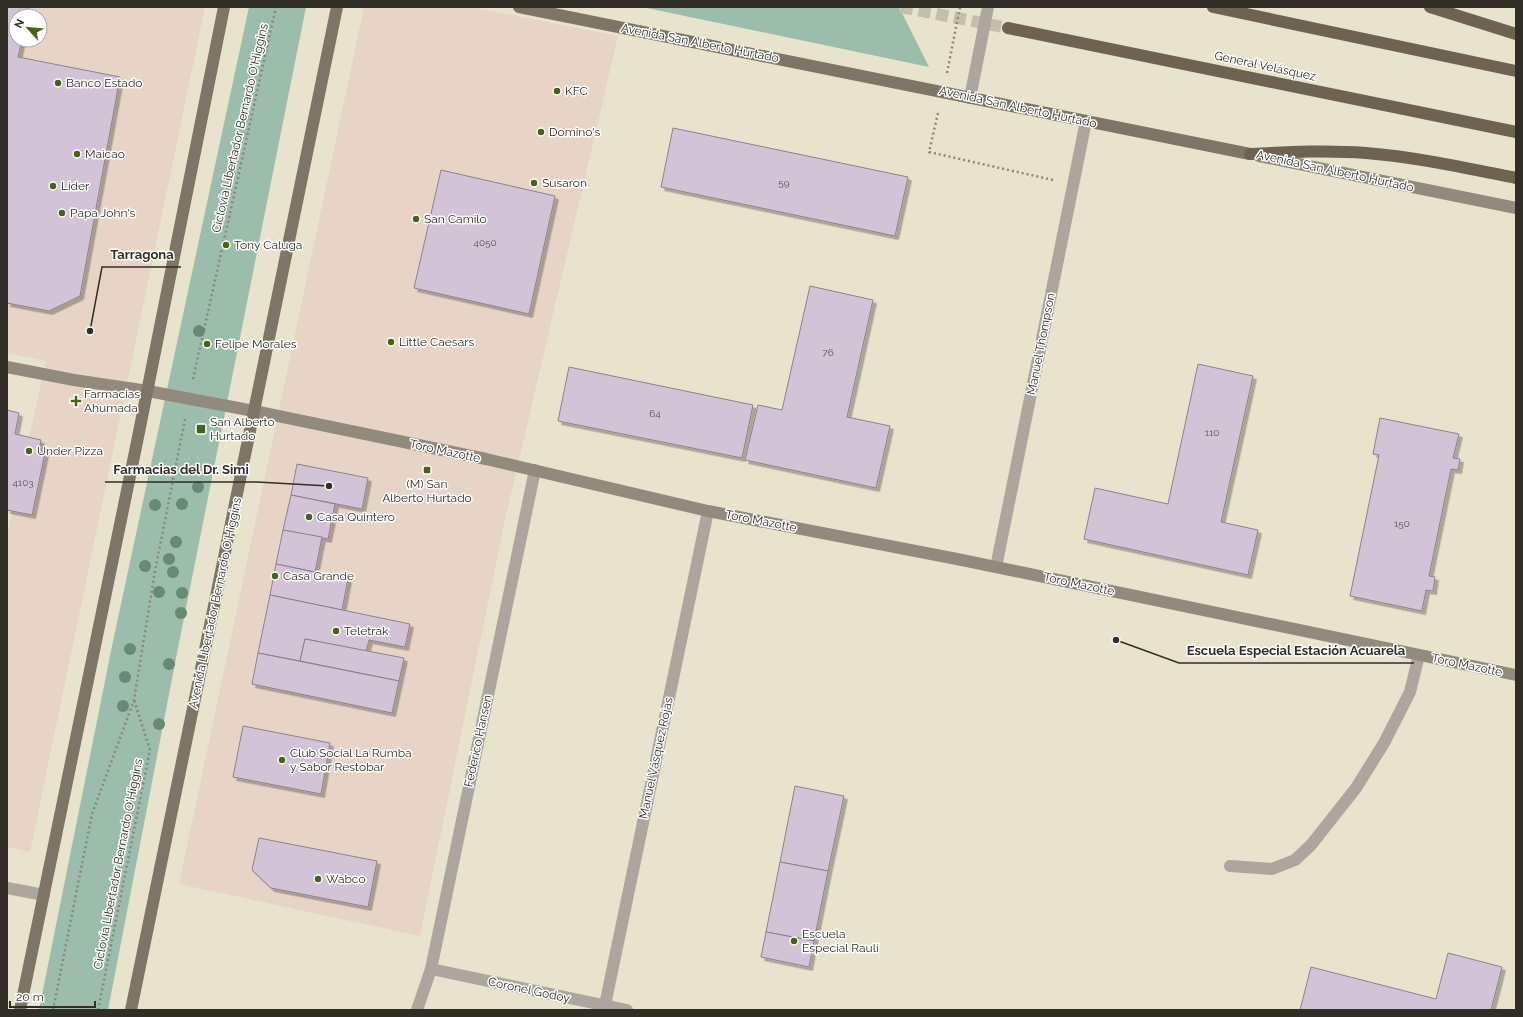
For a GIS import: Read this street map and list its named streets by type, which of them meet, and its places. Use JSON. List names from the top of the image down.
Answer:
{
  "streets": {
    "highway": ["General Velásquez"],
    "main road": ["Avenida San Alberto Hurtado", "Avenida Libertador Bernardo O'Higgins"],
    "street": [
      "Manuel Thompson",
      "Toro Mazotte",
      "Federico Hansen",
      "Manuel Vásquez Rojas",
      "Coronel Godoy"
    ],
    "path": ["Ciclovía Libertador Bernardo O'Higgins"]
  },
  "crossings": [
    ["Avenida San Alberto Hurtado", "Manuel Thompson"],
    ["Ciclovía Libertador Bernardo O'Higgins", "Toro Mazotte"],
    ["Manuel Thompson", "Toro Mazotte"],
    ["Toro Mazotte", "Avenida Libertador Bernardo O'Higgins"],
    ["Toro Mazotte", "Federico Hansen"],
    ["Toro Mazotte", "Manuel Vásquez Rojas"],
    ["Federico Hansen", "Coronel Godoy"],
    ["Manuel Vásquez Rojas", "Coronel Godoy"]
  ],
  "places": {
    "other": [
      "Banco Estado",
      "KFC",
      "Domino's",
      "Maicao",
      "Susaron",
      "Lider",
      "Papa John's",
      "San Camilo",
      "Tony Caluga",
      "Tarragona",
      "Little Caesars",
      "Felipe Morales",
      "Under Pizza",
      "Farmacias del Dr. Simi",
      "Casa Quintero",
      "Casa Grande",
      "Teletrak",
      "Escuela Especial Estación Acuarela",
      "Club Social La Rumba y Sabor Restobar",
      "Wabco",
      "Escuela Especial Raulí"
    ],
    "health": ["Farmacias Ahumada"],
    "transit": ["San Alberto Hurtado", "(M) San Alberto Hurtado"]
  },
  "house_numbers": [
    "59",
    "4050",
    "76",
    "64",
    "110",
    "4103",
    "150"
  ],
  "scale_bar": "20 m",
  "north": "top left"
}
